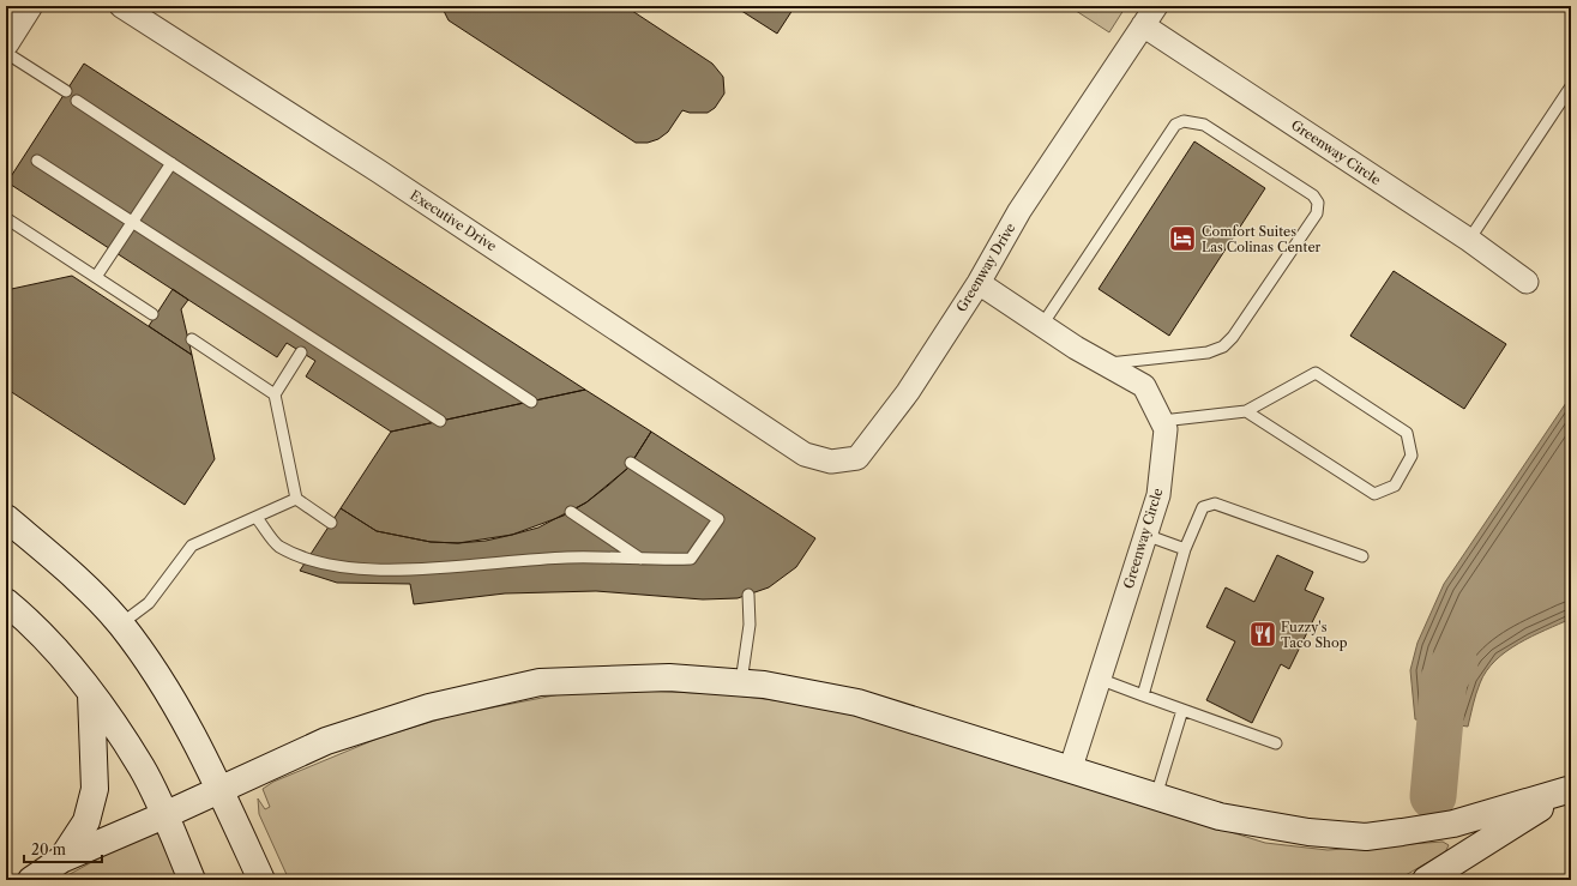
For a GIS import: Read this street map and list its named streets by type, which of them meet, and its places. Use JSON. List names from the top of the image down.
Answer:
{
  "streets": {
    "street": ["Greenway Circle", "Executive Drive", "Greenway Drive"]
  },
  "crossings": [
    ["Greenway Circle", "Greenway Drive"],
    ["Executive Drive", "Greenway Drive"]
  ],
  "places": {
    "hotel": ["Comfort Suites Las Colinas Center"],
    "restaurant": ["Fuzzy's Taco Shop"]
  },
  "scale_bar": "20 m"
}
